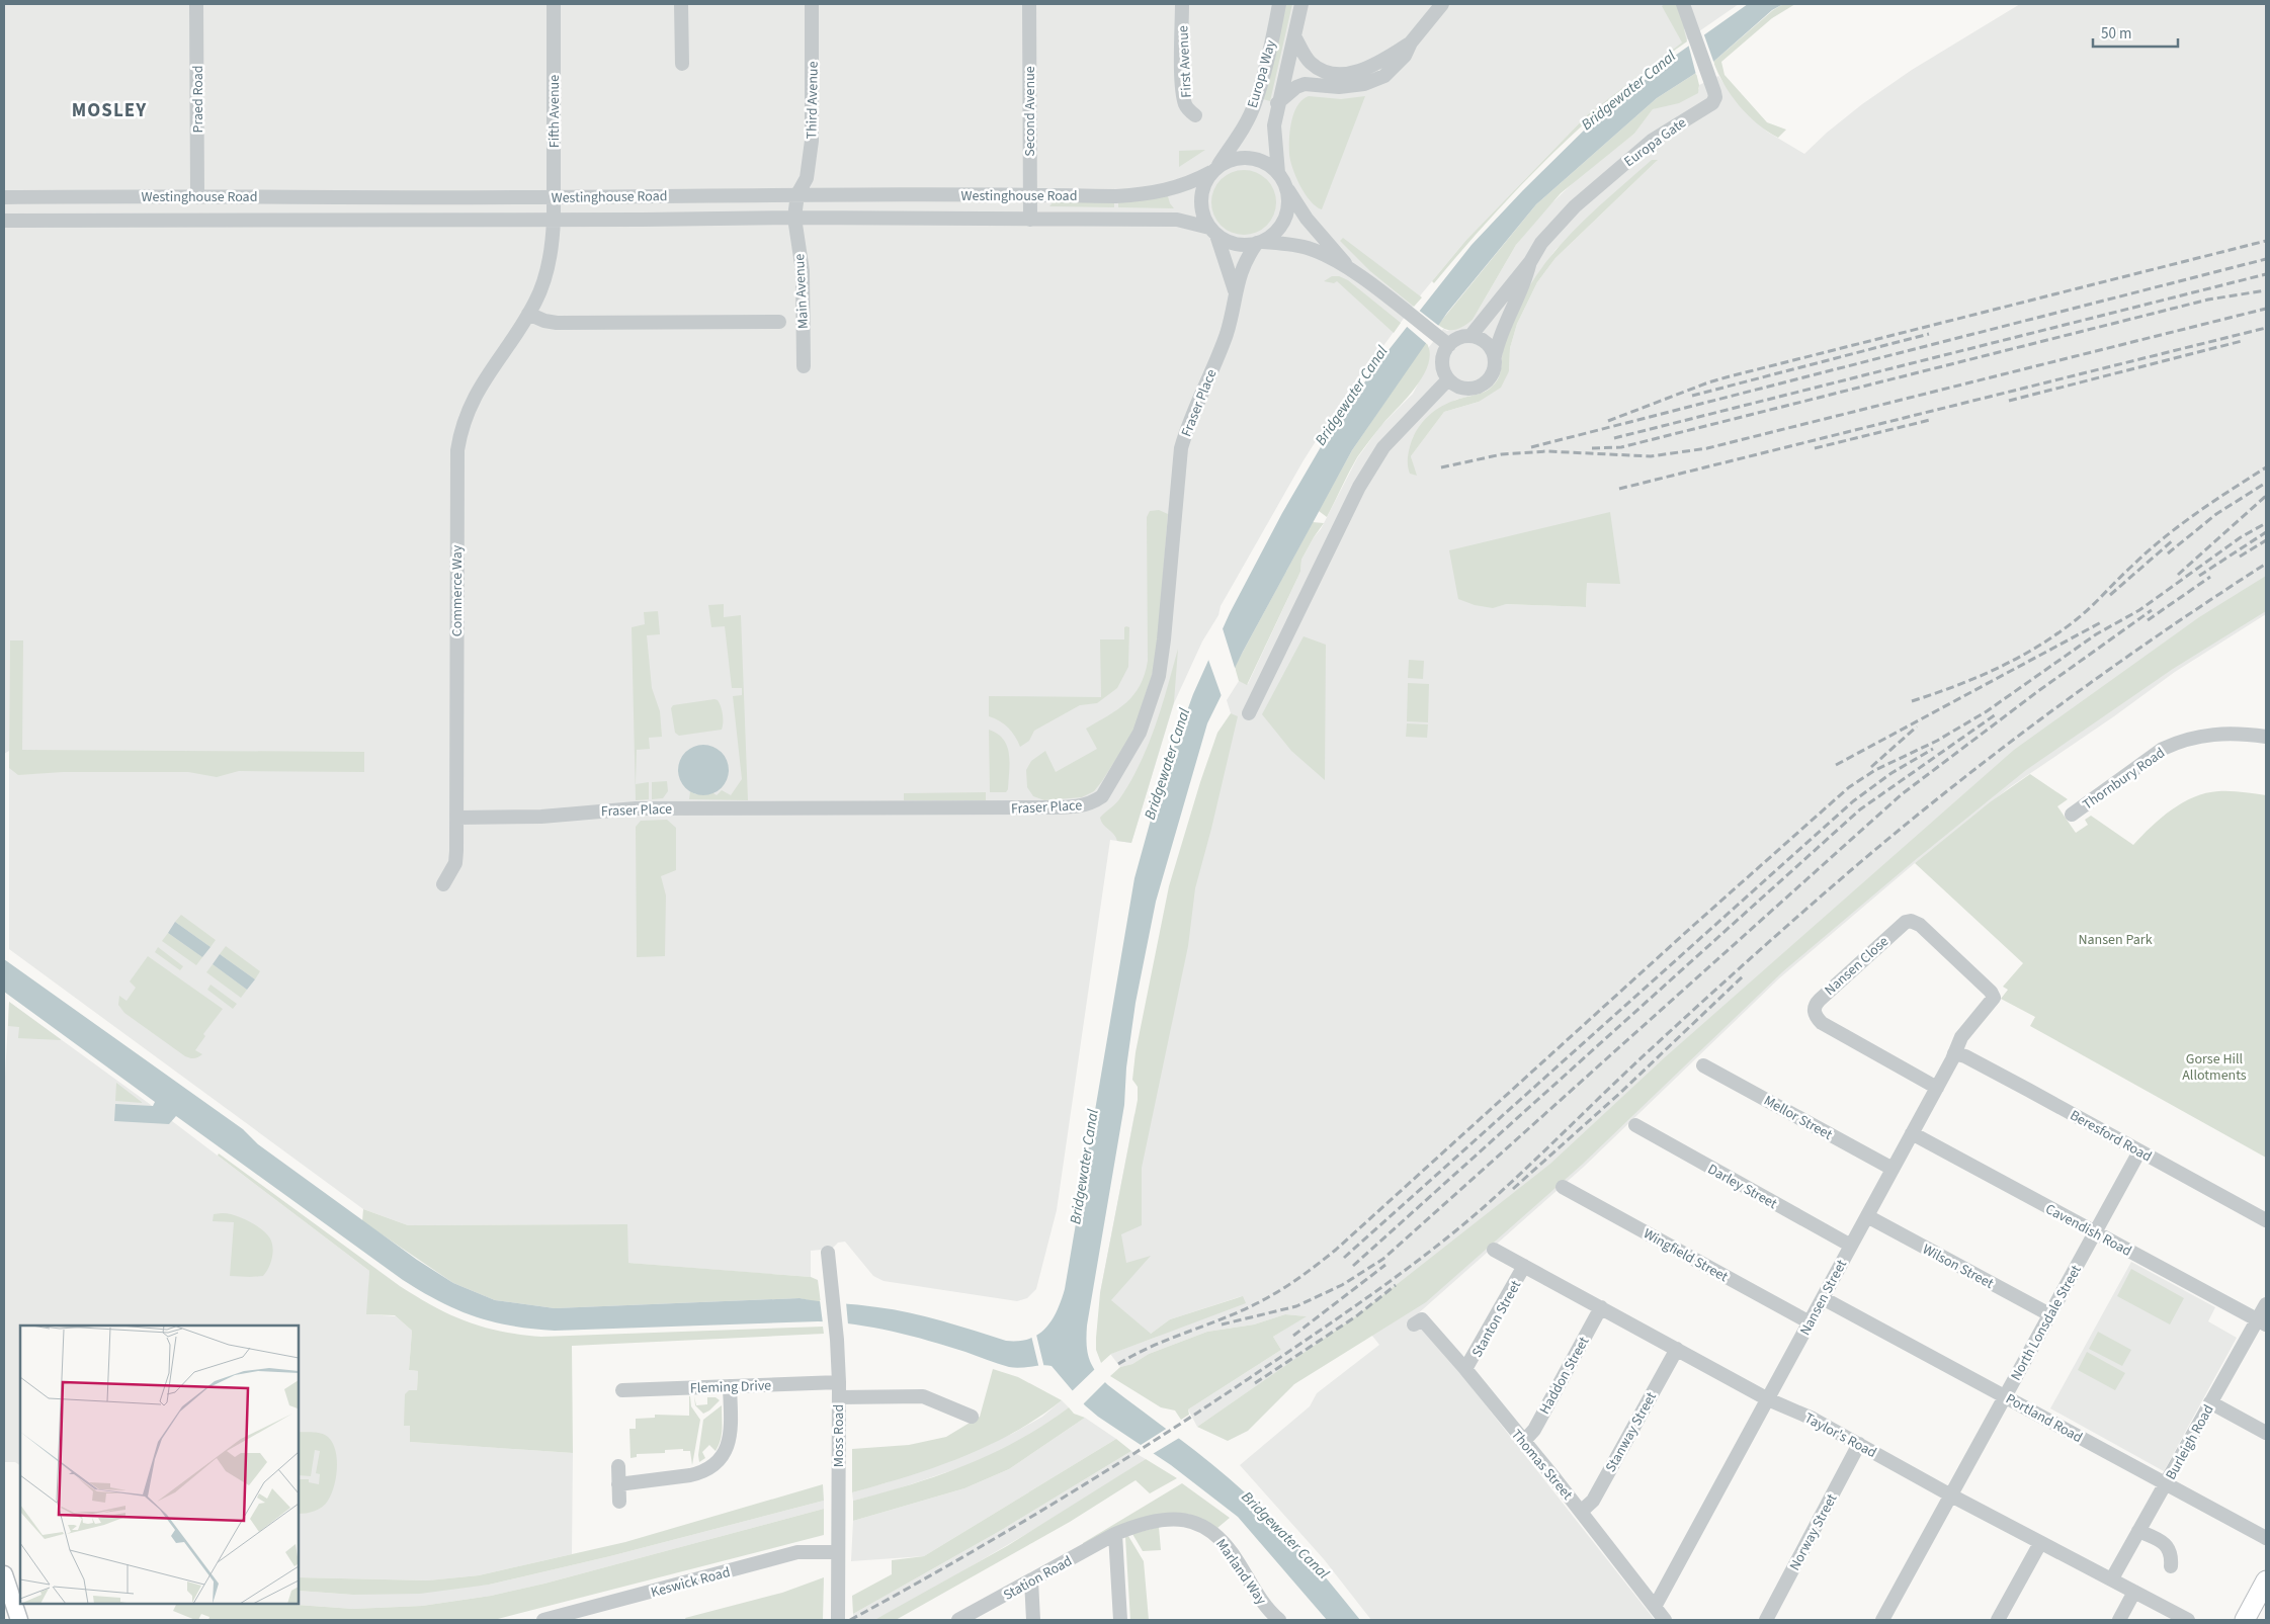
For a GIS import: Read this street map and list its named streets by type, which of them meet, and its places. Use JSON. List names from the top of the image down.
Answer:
{
  "streets": {
    "street": [
      "First Avenue",
      "Europa Way",
      "Praed Road",
      "Third Avenue",
      "Fifth Avenue",
      "Second Avenue",
      "Europa Gate",
      "Westinghouse Road",
      "Main Avenue",
      "Fraser Place",
      "Commerce Way",
      "Thornbury Road",
      "Nansen Close",
      "Mellor Street",
      "Beresford Road",
      "Darley Street",
      "Cavendish Road",
      "Wingfield Street",
      "Wilson Street",
      "Nansen Street",
      "Stanton Street",
      "North Lonsdale Street",
      "Haddon Street",
      "Fleming Drive",
      "Portland Road",
      "Stanway Street",
      "Taylor's Road",
      "Moss Road",
      "Burleigh Road",
      "Thomas Street",
      "Norway Street",
      "Marland Way",
      "Station Road",
      "Keswick Road"
    ]
  },
  "crossings": [
    ["Europa Way", "Westinghouse Road"],
    ["Europa Way", "Fraser Place"],
    ["Praed Road", "Westinghouse Road"],
    ["Third Avenue", "Westinghouse Road"],
    ["Third Avenue", "Main Avenue"],
    ["Fifth Avenue", "Westinghouse Road"],
    ["Fifth Avenue", "Commerce Way"],
    ["Second Avenue", "Westinghouse Road"],
    ["Westinghouse Road", "Main Avenue"],
    ["Westinghouse Road", "Fraser Place"],
    ["Westinghouse Road", "Commerce Way"],
    ["Fraser Place", "Commerce Way"],
    ["Nansen Close", "Nansen Street"],
    ["Mellor Street", "Nansen Street"],
    ["Beresford Road", "Nansen Street"],
    ["Beresford Road", "North Lonsdale Street"],
    ["Darley Street", "Nansen Street"],
    ["Cavendish Road", "Nansen Street"],
    ["Cavendish Road", "North Lonsdale Street"],
    ["Cavendish Road", "Burleigh Road"],
    ["Wingfield Street", "Nansen Street"],
    ["Wilson Street", "Nansen Street"],
    ["Wilson Street", "North Lonsdale Street"],
    ["Nansen Street", "Portland Road"],
    ["Nansen Street", "Taylor's Road"],
    ["Nansen Street", "Thomas Street"],
    ["Stanton Street", "Taylor's Road"],
    ["Stanton Street", "Thomas Street"],
    ["North Lonsdale Street", "Portland Road"],
    ["North Lonsdale Street", "Taylor's Road"],
    ["Haddon Street", "Taylor's Road"],
    ["Haddon Street", "Thomas Street"],
    ["Fleming Drive", "Moss Road"],
    ["Portland Road", "Burleigh Road"],
    ["Stanway Street", "Taylor's Road"],
    ["Stanway Street", "Thomas Street"],
    ["Taylor's Road", "Burleigh Road"],
    ["Taylor's Road", "Norway Street"],
    ["Moss Road", "Keswick Road"],
    ["Marland Way", "Station Road"]
  ],
  "districts": ["MOSLEY"],
  "water": ["Bridgewater Canal"],
  "parks": ["Nansen Park", "Gorse Hill Allotments"],
  "scale_bar": "50 m"
}
